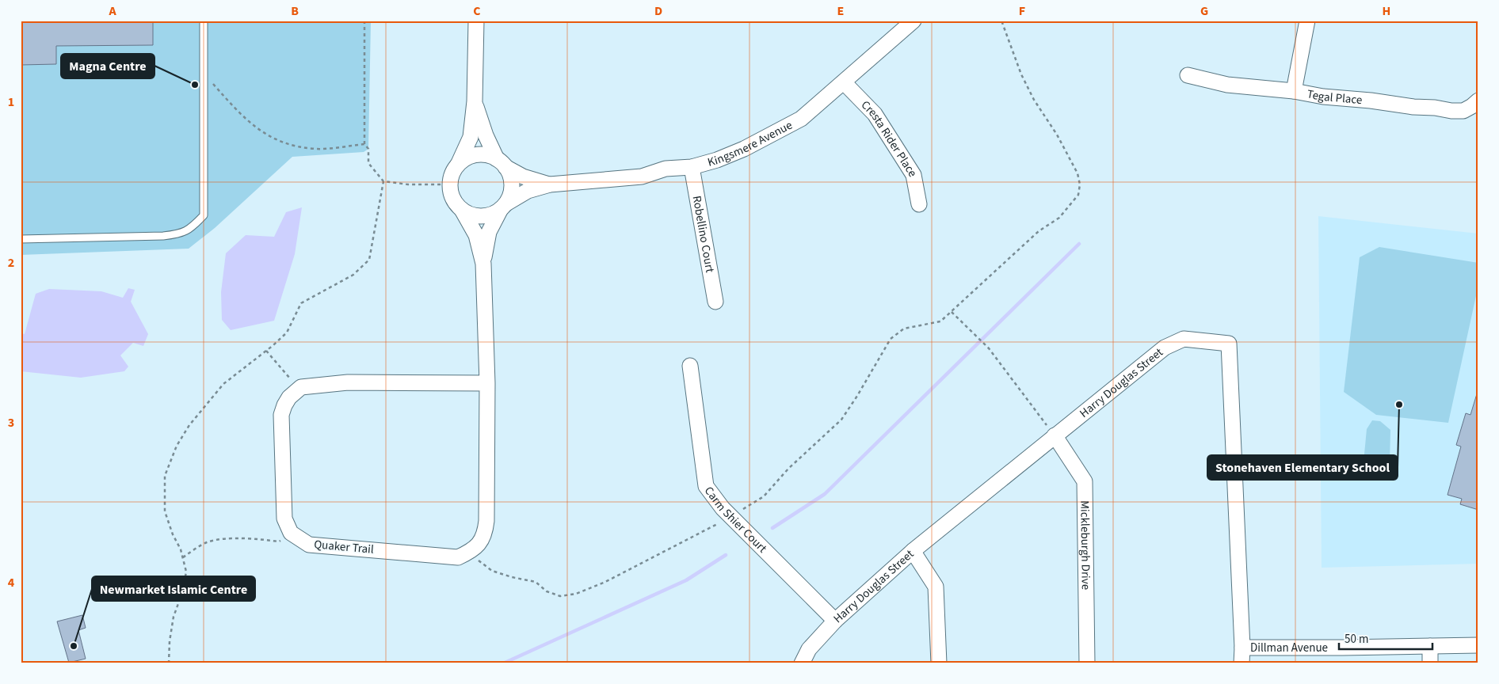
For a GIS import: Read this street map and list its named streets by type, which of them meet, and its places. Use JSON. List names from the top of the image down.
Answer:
{
  "streets": {
    "street": [
      "Tegal Place",
      "Cresta Rider Place",
      "Kingsmere Avenue",
      "Robellino Court",
      "Harry Douglas Street",
      "Carm Shier Court",
      "Mickleburgh Drive",
      "Quaker Trail",
      "Dillman Avenue"
    ]
  },
  "crossings": [
    ["Cresta Rider Place", "Kingsmere Avenue"],
    ["Kingsmere Avenue", "Robellino Court"],
    ["Harry Douglas Street", "Carm Shier Court"],
    ["Harry Douglas Street", "Mickleburgh Drive"],
    ["Harry Douglas Street", "Dillman Avenue"]
  ],
  "places": ["Magna Centre", "Stonehaven Elementary School", "Newmarket Islamic Centre"],
  "scale_bar": "50 m",
  "grid": {
    "columns": [
      "A",
      "B",
      "C",
      "D",
      "E",
      "F",
      "G",
      "H"
    ],
    "rows": [
      "1",
      "2",
      "3",
      "4"
    ]
  }
}
